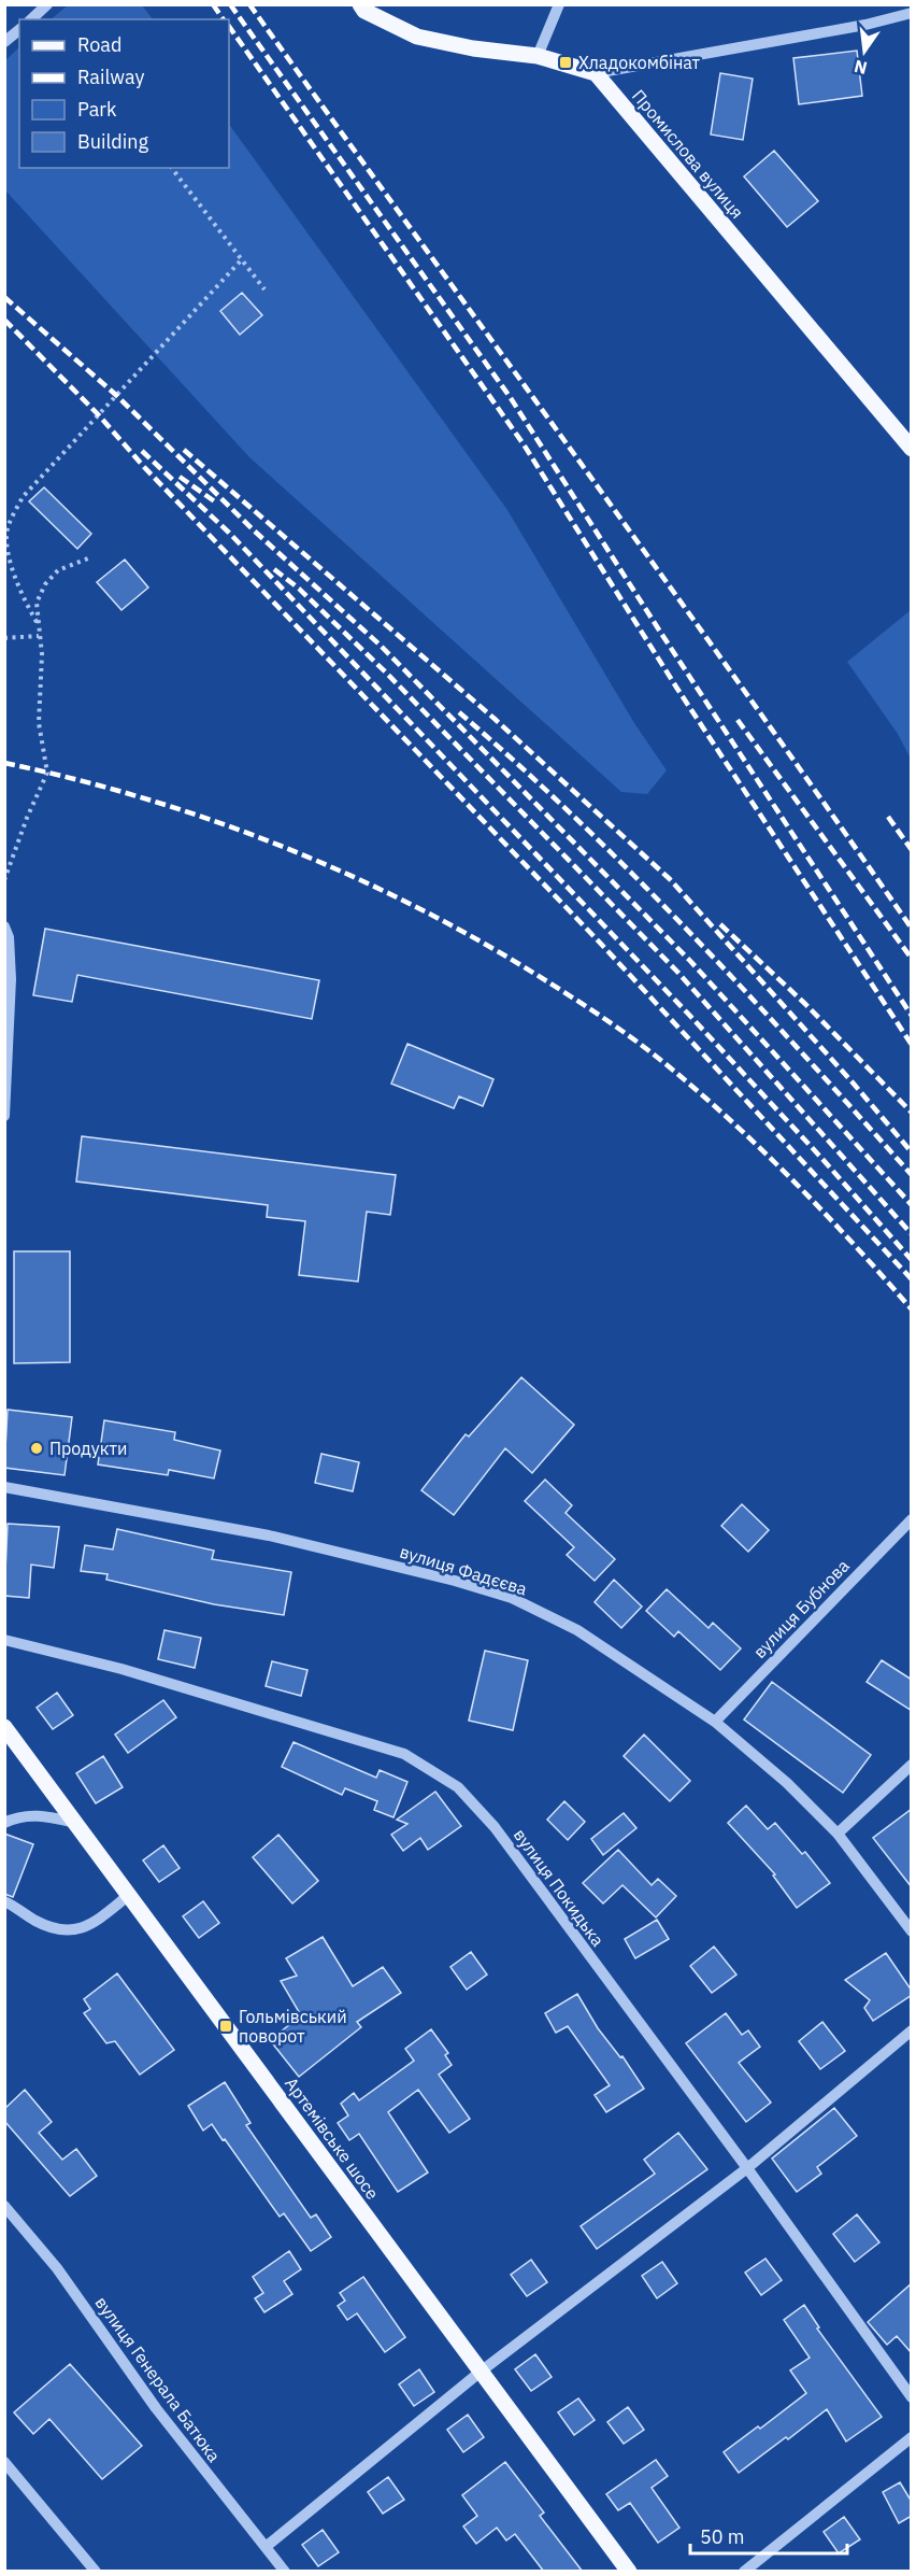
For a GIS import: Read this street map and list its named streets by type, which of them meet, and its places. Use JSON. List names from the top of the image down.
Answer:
{
  "streets": {
    "main road": ["Промислова вулиця", "Артемівське шосе"],
    "street": [
      "вулиця Фадєєва",
      "вулиця Бубнова",
      "вулиця Покидька",
      "вулиця Генерала Батюка"
    ]
  },
  "crossings": [
    ["вулиця Фадєєва", "вулиця Бубнова"]
  ],
  "places": {
    "transit": ["Хладокомбінат", "Гольмівський поворот"],
    "other": ["Продукти"]
  },
  "legend": [
    "Road",
    "Railway",
    "Park",
    "Building"
  ],
  "scale_bar": "50 m",
  "north": "bottom"
}
